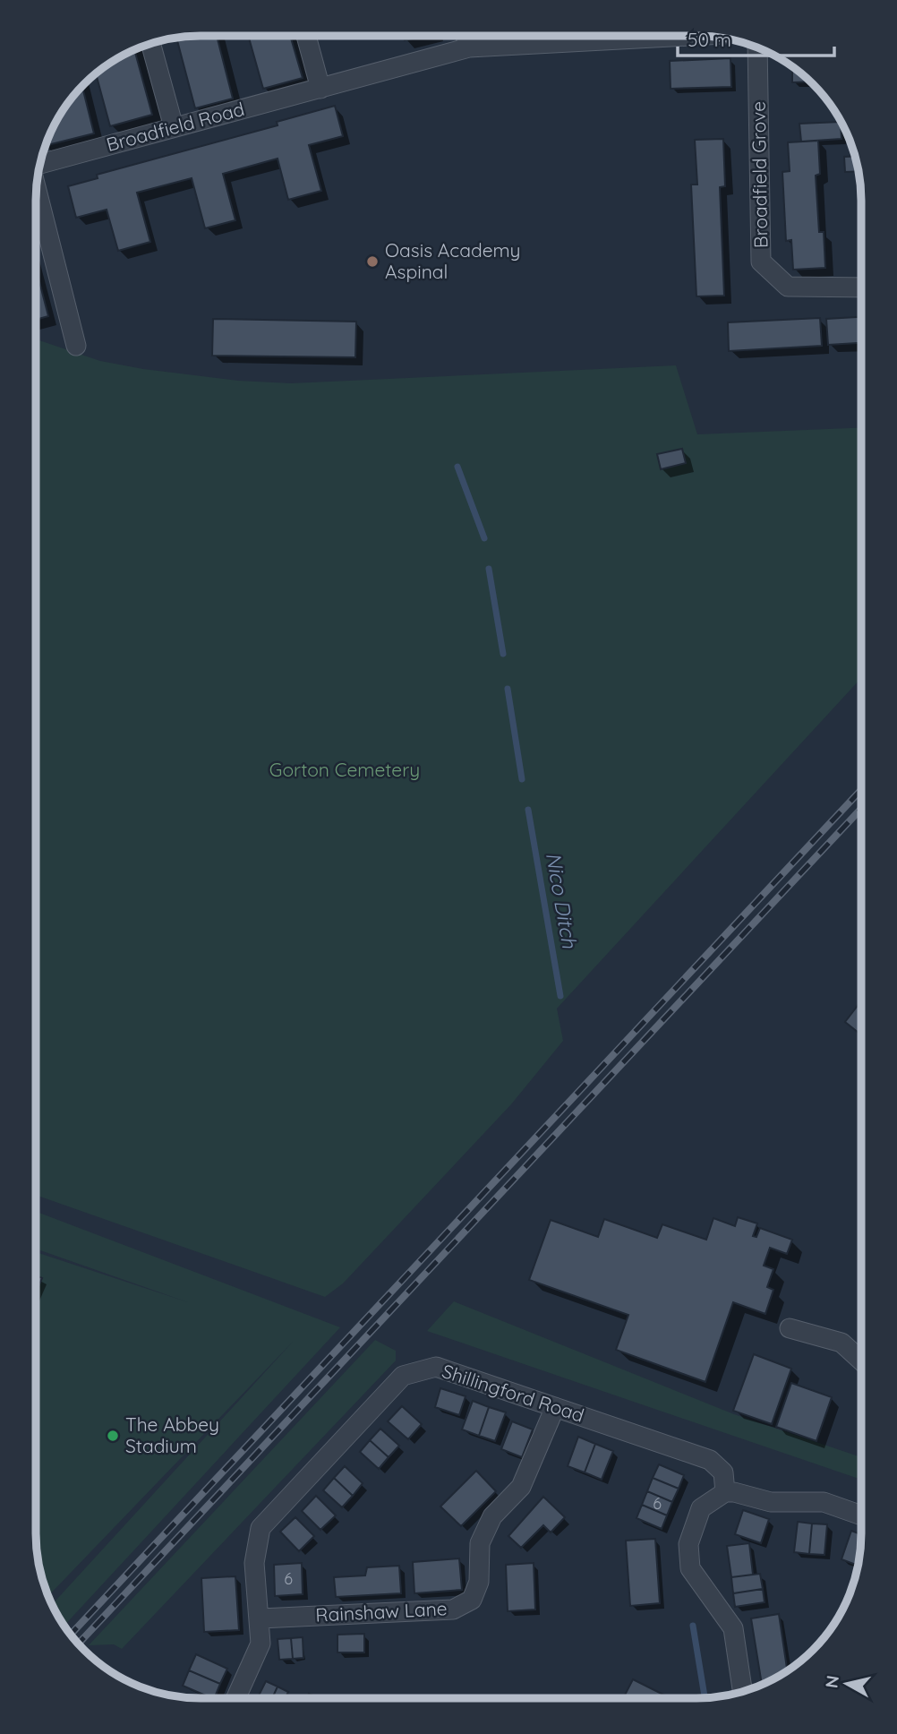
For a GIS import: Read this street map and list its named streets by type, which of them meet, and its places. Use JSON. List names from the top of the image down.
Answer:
{
  "streets": {
    "street": [
      "Broadfield Road",
      "Broadfield Grove",
      "Shillingford Road",
      "Rainshaw Lane"
    ]
  },
  "crossings": [
    ["Shillingford Road", "Rainshaw Lane"]
  ],
  "water": ["Nico Ditch"],
  "parks": ["Gorton Cemetery"],
  "places": ["Oasis Academy Aspinal", "The Abbey Stadium"],
  "house_numbers": ["6", "6"],
  "scale_bar": "50 m",
  "north": "left"
}
